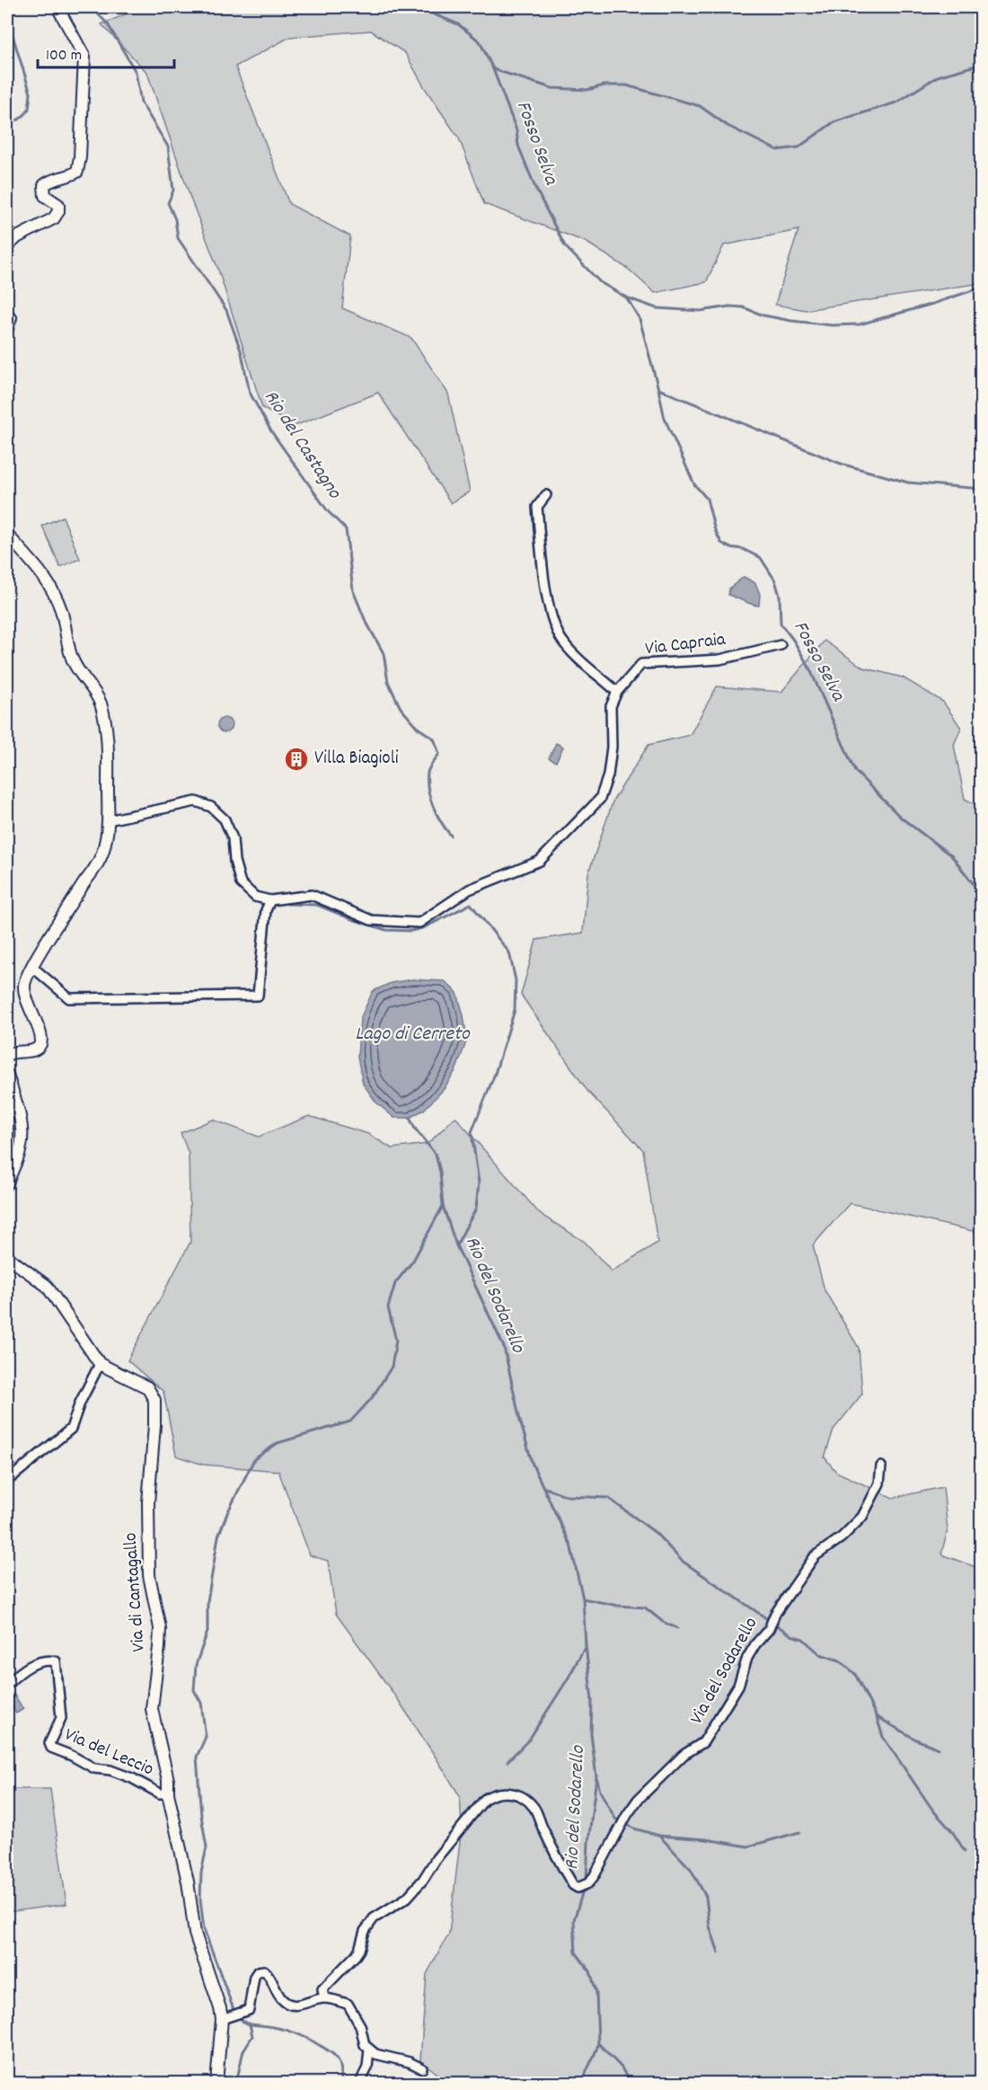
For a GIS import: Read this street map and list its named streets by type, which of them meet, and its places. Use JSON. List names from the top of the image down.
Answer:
{
  "streets": {
    "street": [
      "Via Capraia",
      "Via di Cantagallo",
      "Via del Sodarello",
      "Via del Leccio"
    ]
  },
  "crossings": [
    ["Via di Cantagallo", "Via del Leccio"]
  ],
  "water": [
    "Fosso Selva",
    "Rio del Castagno",
    "Lago di Cerreto",
    "Rio del Sodarello"
  ],
  "places": {
    "building": ["Villa Biagioli"]
  },
  "scale_bar": "100 m"
}
